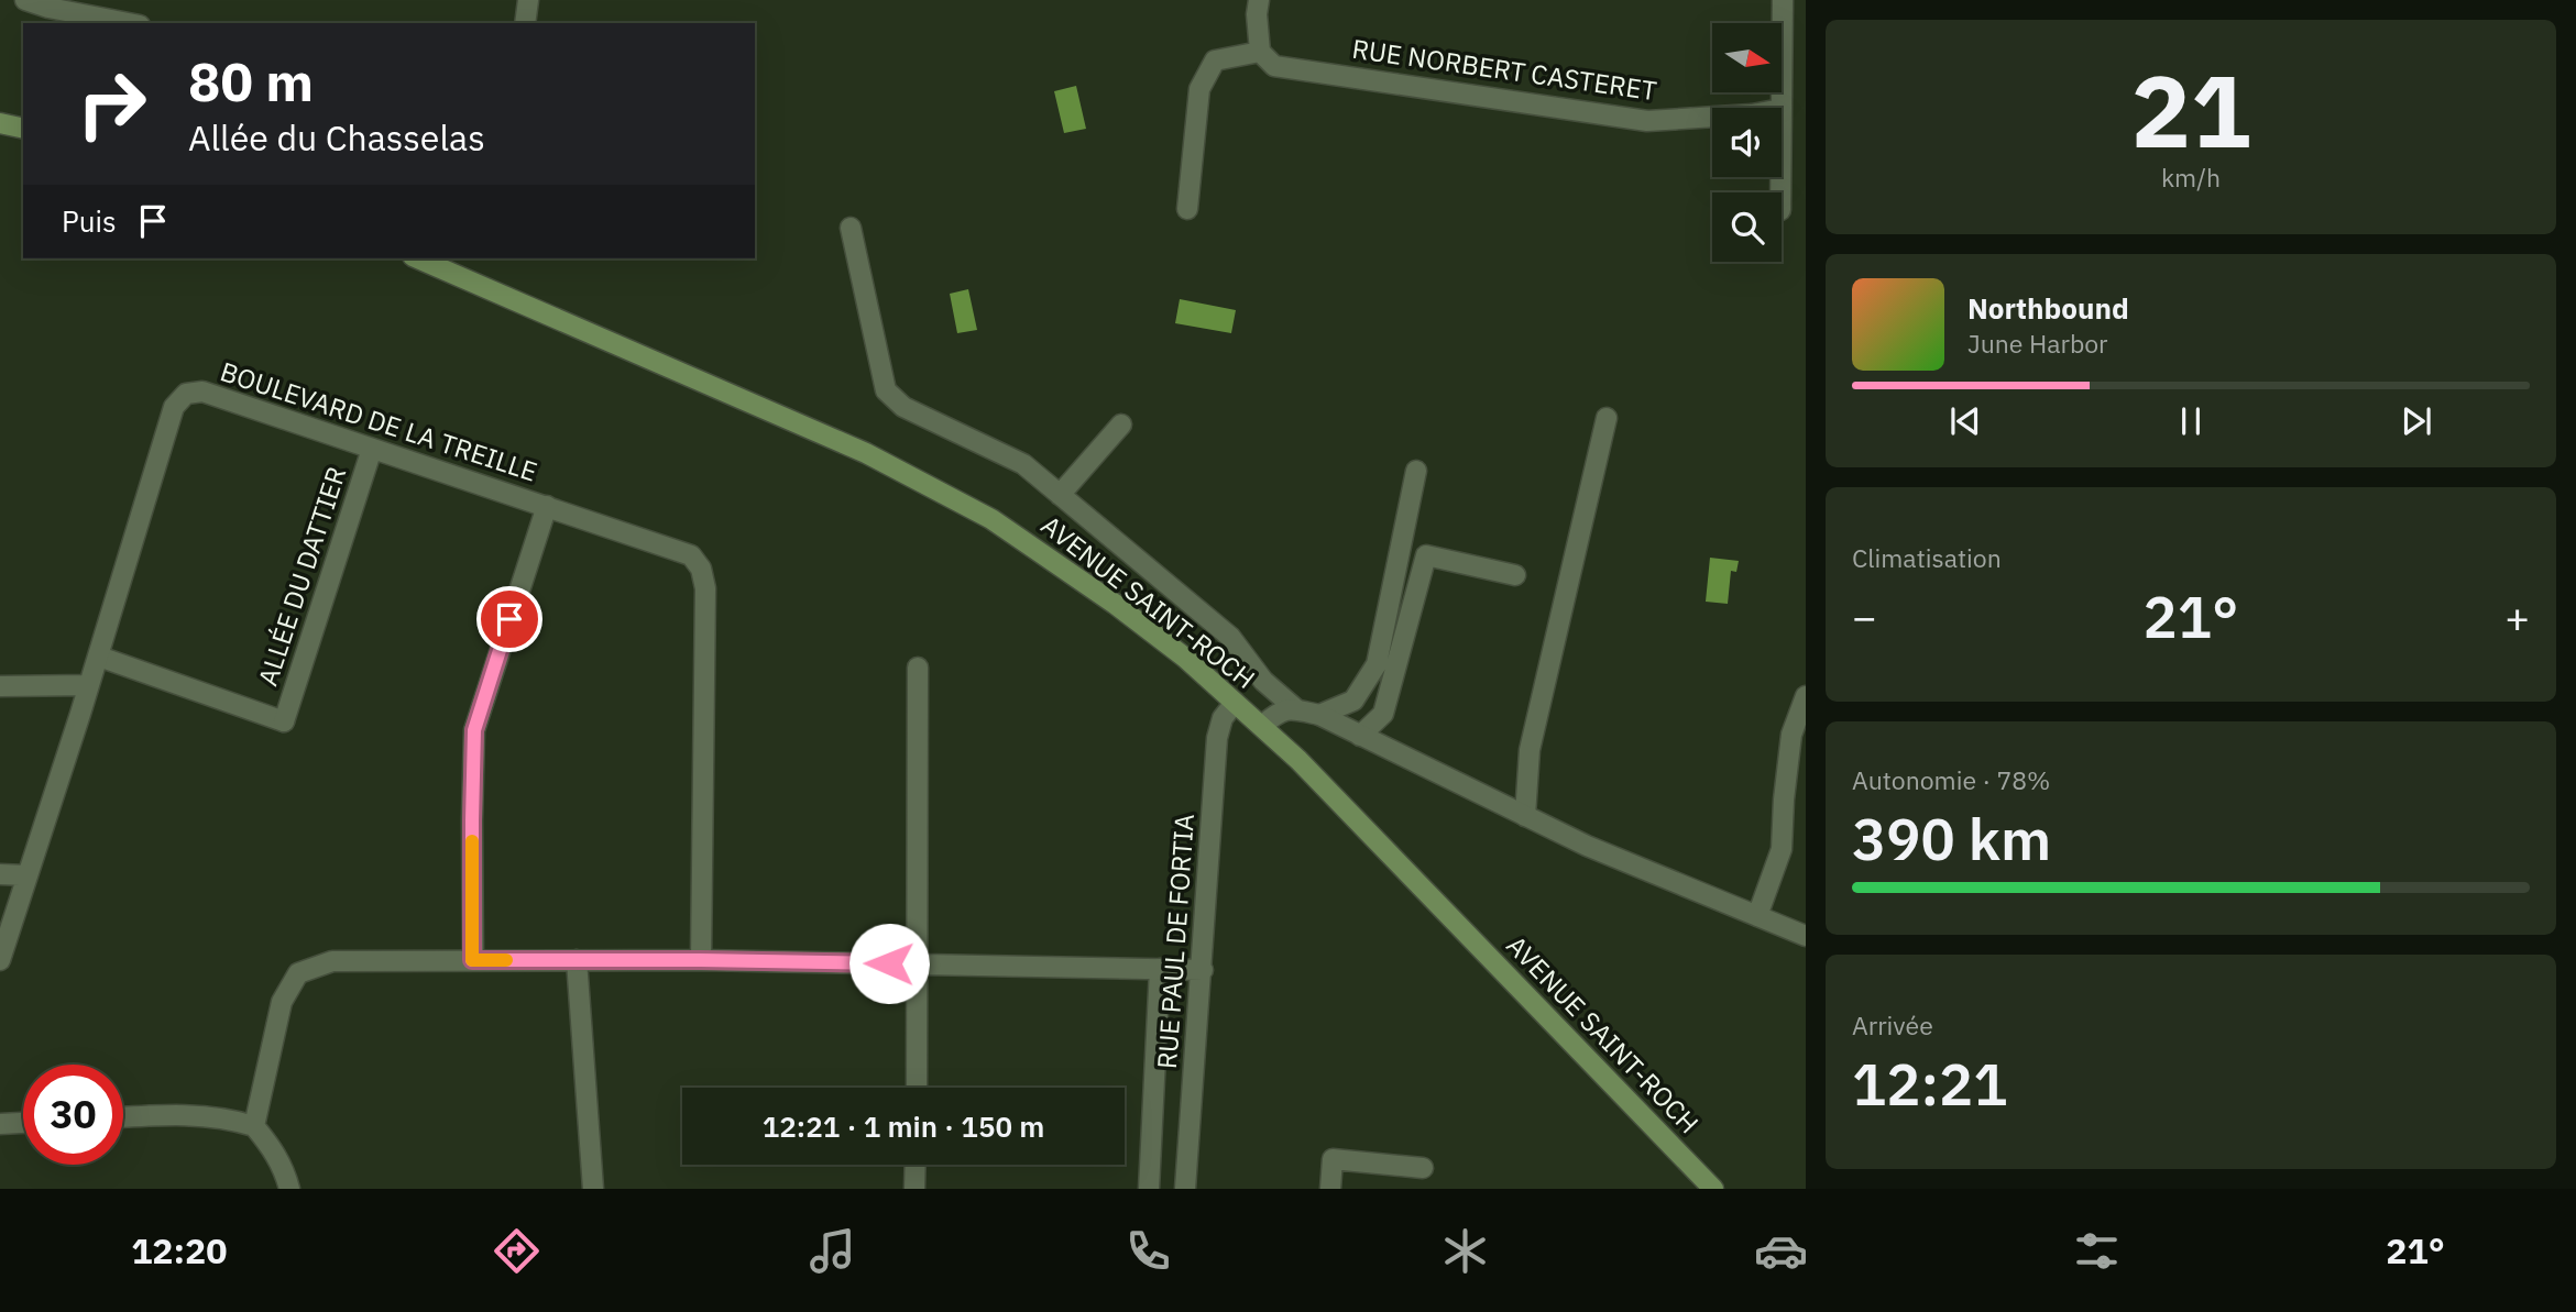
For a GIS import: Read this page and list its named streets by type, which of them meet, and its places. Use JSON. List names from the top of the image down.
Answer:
{
  "streets": {
    "main road": ["AVENUE SAINT-ROCH"],
    "street": [
      "RUE NORBERT CASTERET",
      "BOULEVARD DE LA TREILLE",
      "ALLÉE DU DATTIER",
      "RUE PAUL DE FORTIA"
    ]
  },
  "crossings": [
    ["BOULEVARD DE LA TREILLE", "ALLÉE DU DATTIER"],
    ["AVENUE SAINT-ROCH", "RUE PAUL DE FORTIA"]
  ],
  "north": "right",
  "page": {
    "tile": [
      ["21", "km/h"],
      "Climatisation",
      ["Autonomie · 78%", "390 km"],
      ["Arrivée", "12:21"]
    ],
    "turn": ["80 m", "Allée du Chasselas"],
    "then": "Puis",
    "song": ["Northbound", "June Harbor"],
    "heat": ["−", "21°", "+"],
    "limit": "30",
    "trip": "12:21 · 1 min · 150 m",
    "tabs": ["12:20", "21°"]
  }
}
